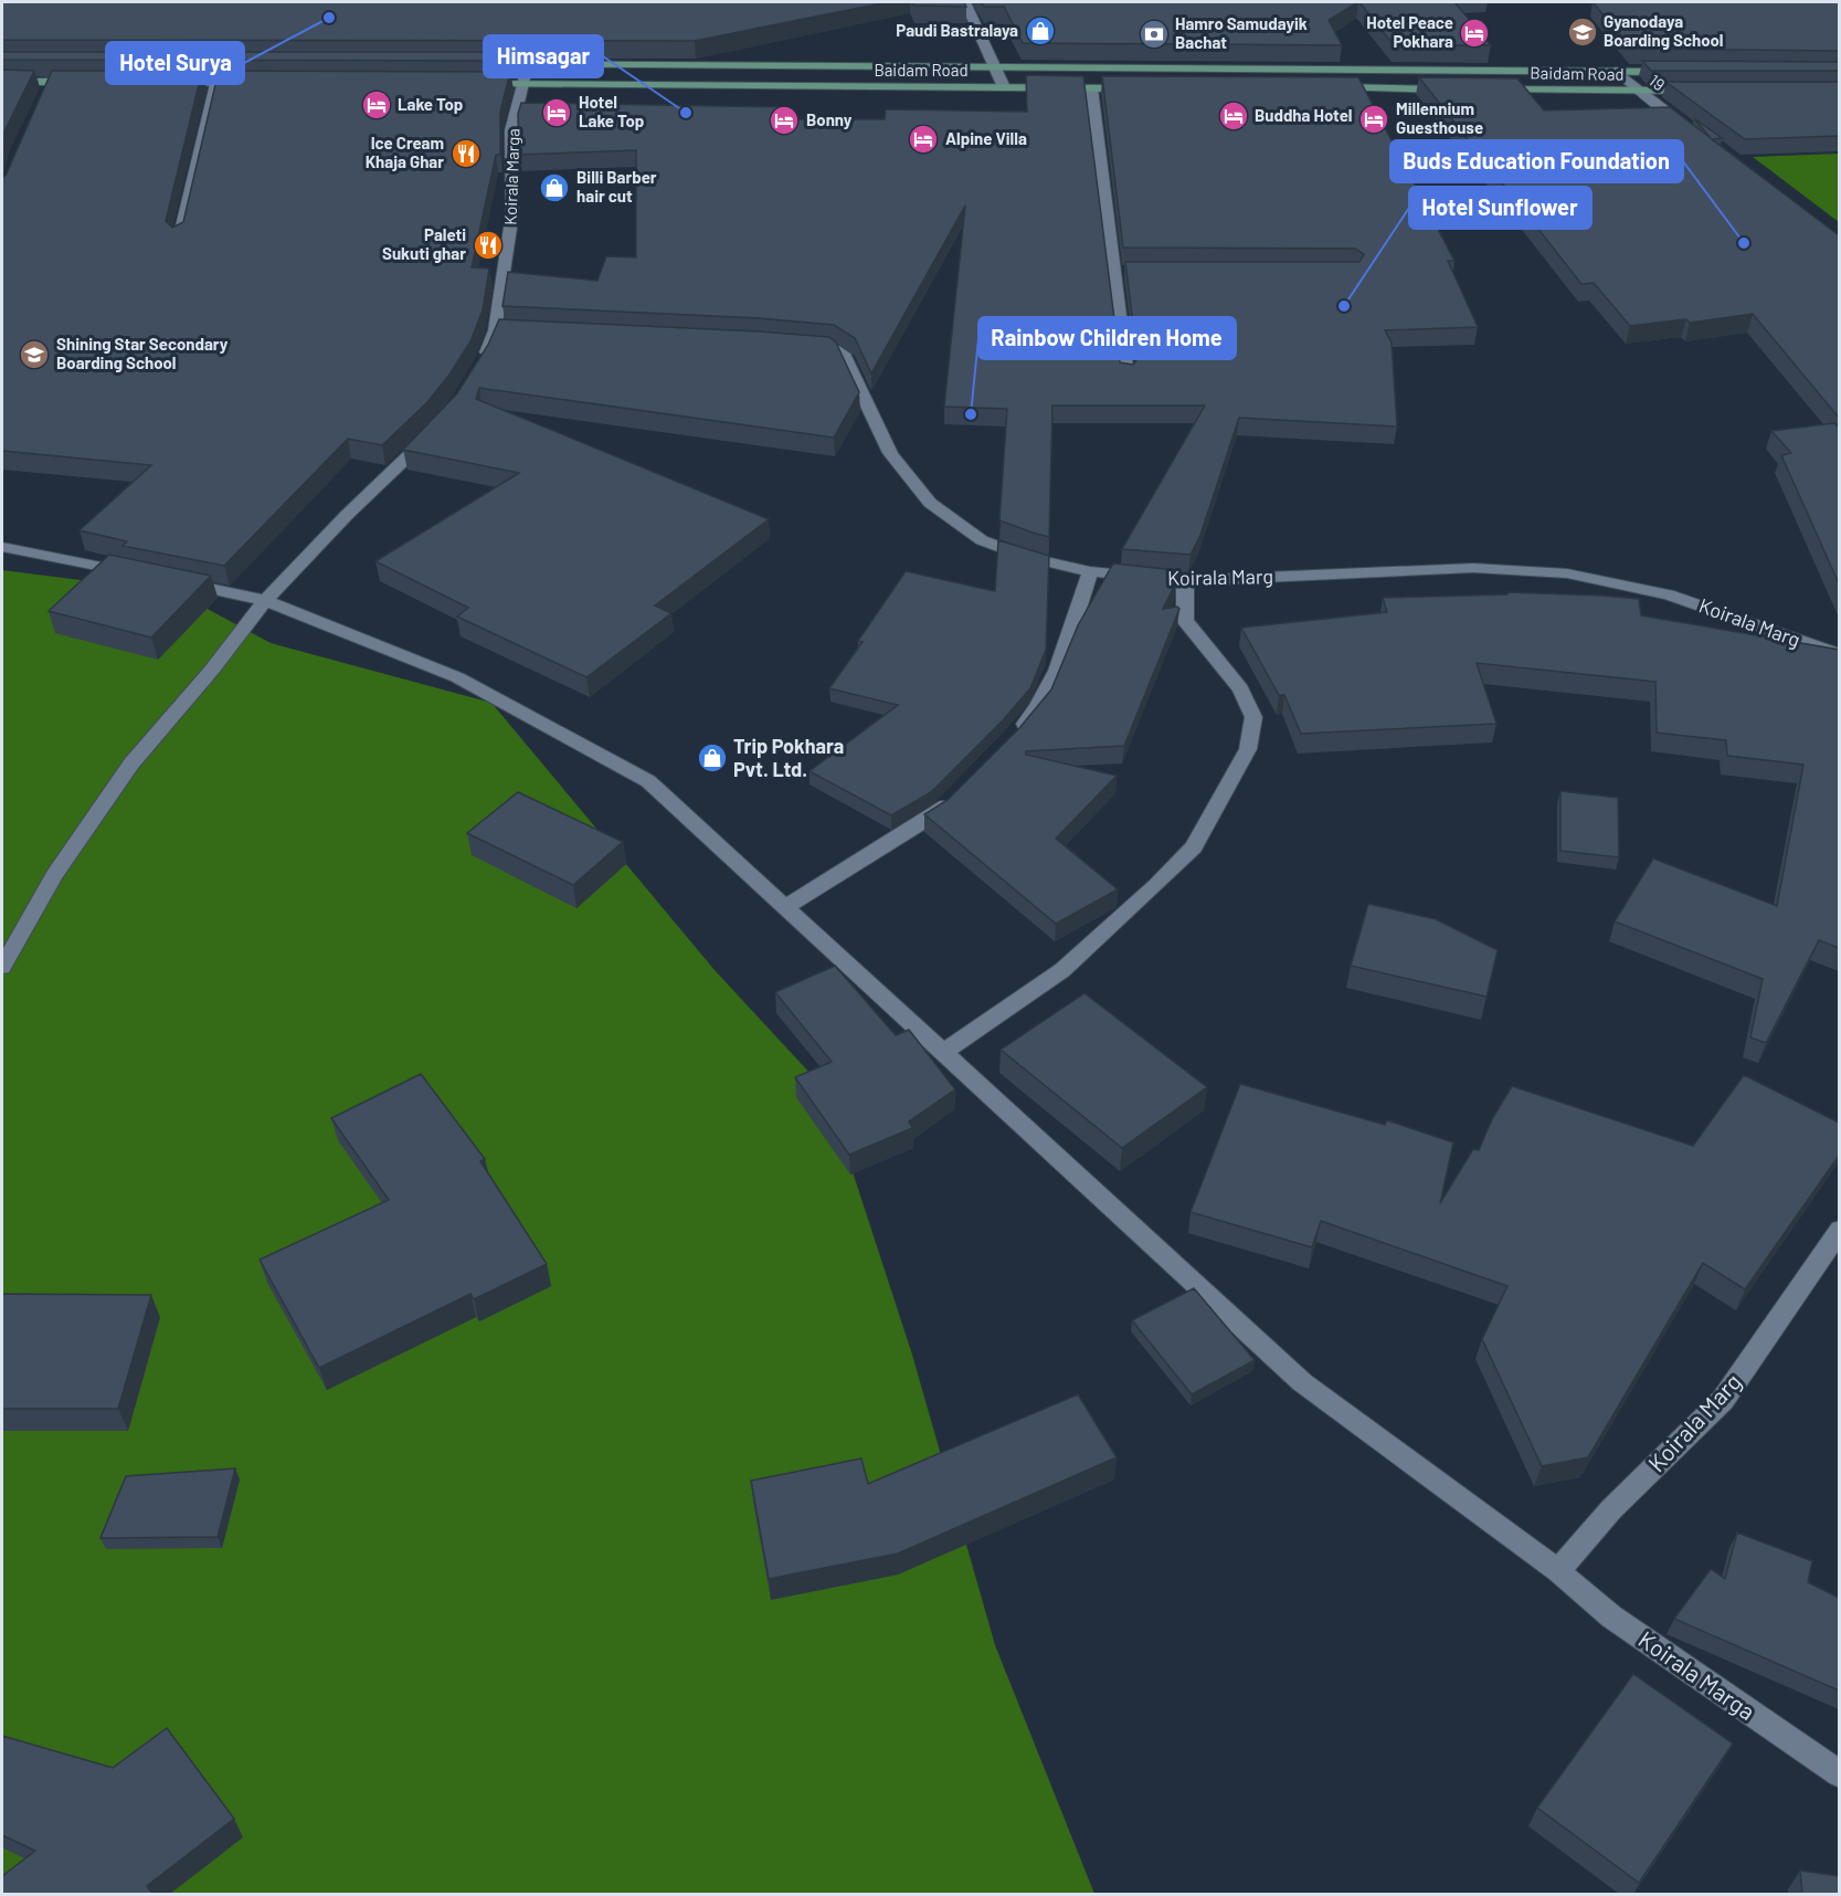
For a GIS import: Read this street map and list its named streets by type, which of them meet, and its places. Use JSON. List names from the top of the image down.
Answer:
{
  "streets": {
    "main road": ["Baidam Road"],
    "street": ["19", "Koirala Marga", "Koirala Marg"]
  },
  "crossings": [
    ["Baidam Road", "19"],
    ["Baidam Road", "Koirala Marga"],
    ["Koirala Marga", "Koirala Marg"]
  ],
  "places": {
    "other": [
      "Hotel Surya",
      "Himsagar",
      "Buds Education Foundation",
      "Hotel Sunflower",
      "Rainbow Children Home"
    ],
    "shop": ["Paudi Bastralaya", "Billi Barber hair cut", "Trip Pokhara Pvt. Ltd."],
    "school or university": ["Gyanodaya Boarding School", "Shining Star Secondary Boarding School"],
    "hotel": [
      "Hotel Peace Pokhara",
      "Lake Top",
      "Hotel Lake Top",
      "Buddha Hotel",
      "Millennium Guesthouse",
      "Bonny",
      "Alpine Villa"
    ],
    "bank": ["Hamro Samudayik Bachat"],
    "restaurant": ["Ice Cream Khaja Ghar", "Paleti Sukuti ghar"]
  }
}
